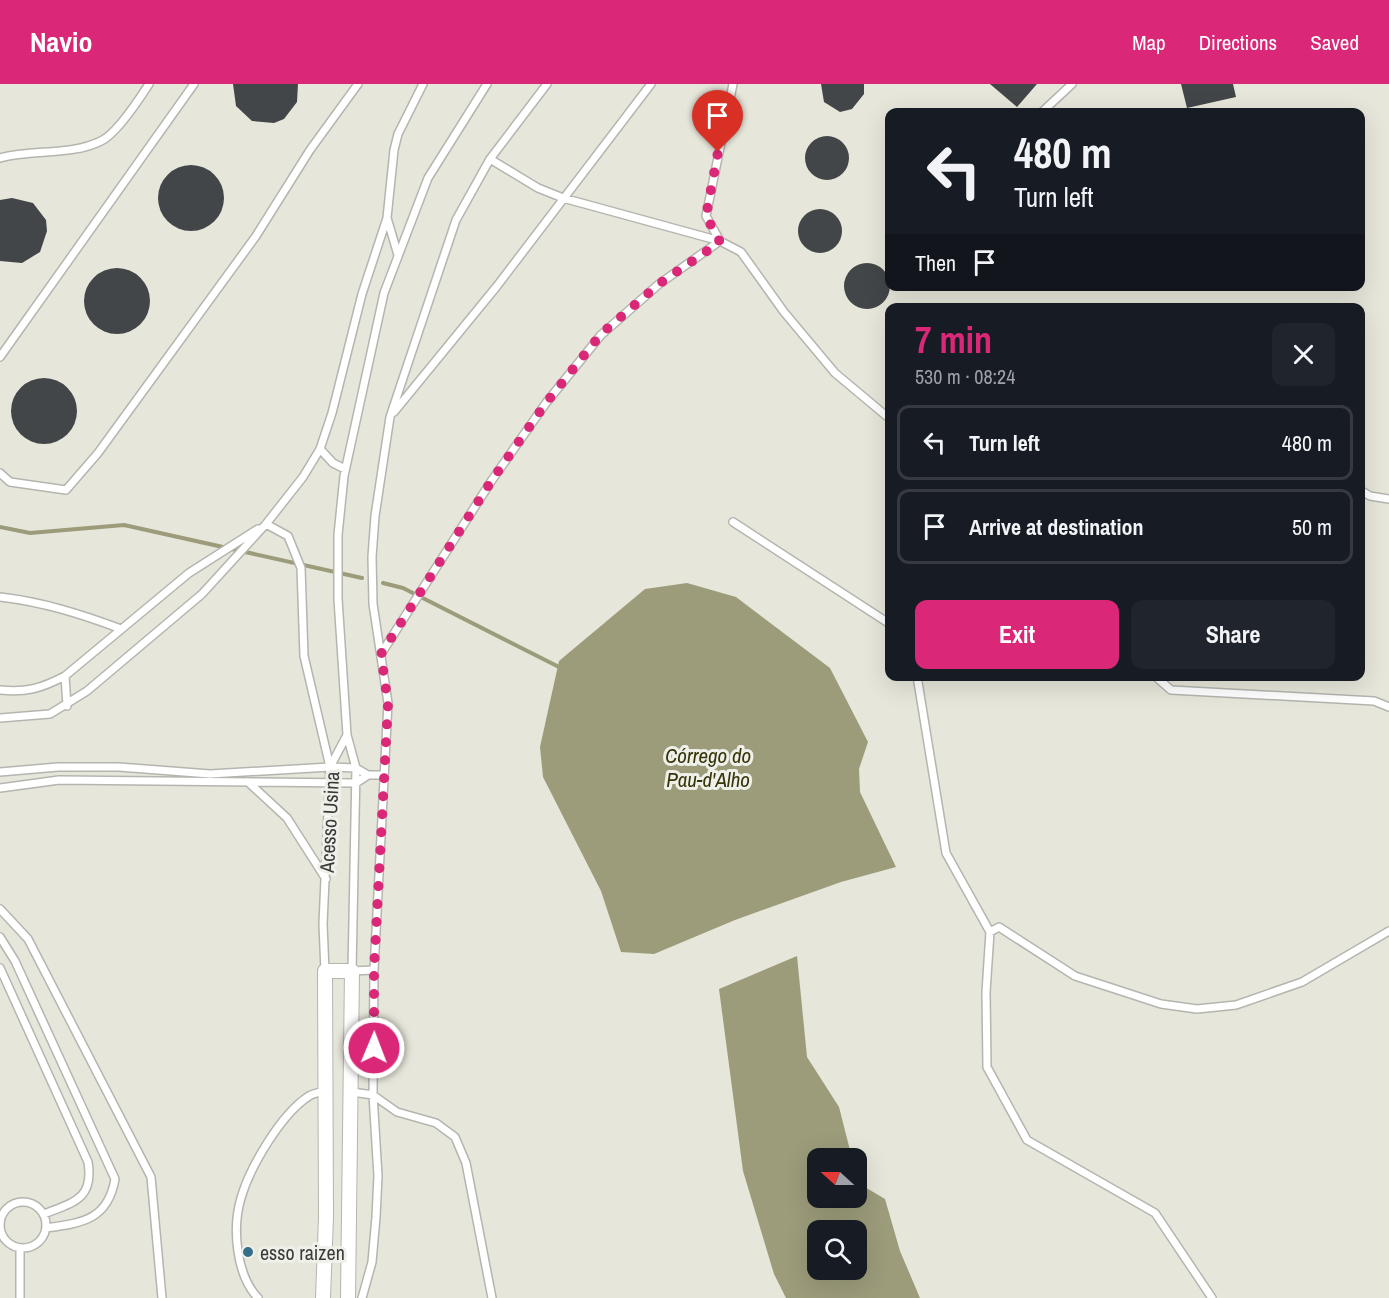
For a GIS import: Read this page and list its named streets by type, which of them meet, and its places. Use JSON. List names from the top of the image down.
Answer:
{
  "streets": {
    "street": ["Acesso Usina"]
  },
  "water": ["Córrego do Pau-d'Alho"],
  "places": ["esso raizen"],
  "north": "left",
  "page": {
    "header": "Navio",
    "nav": ["Map", "Directions", "Saved"],
    "turn": ["480 m", "Turn left"],
    "then": "Then",
    "heading": ["7 min", "530 m · 08:24"],
    "list": [
      {
        "name": "Turn left",
        "value": "480 m"
      },
      {
        "name": "Arrive at destination",
        "value": "50 m"
      }
    ],
    "buttons": ["Exit", "Share"]
  }
}
